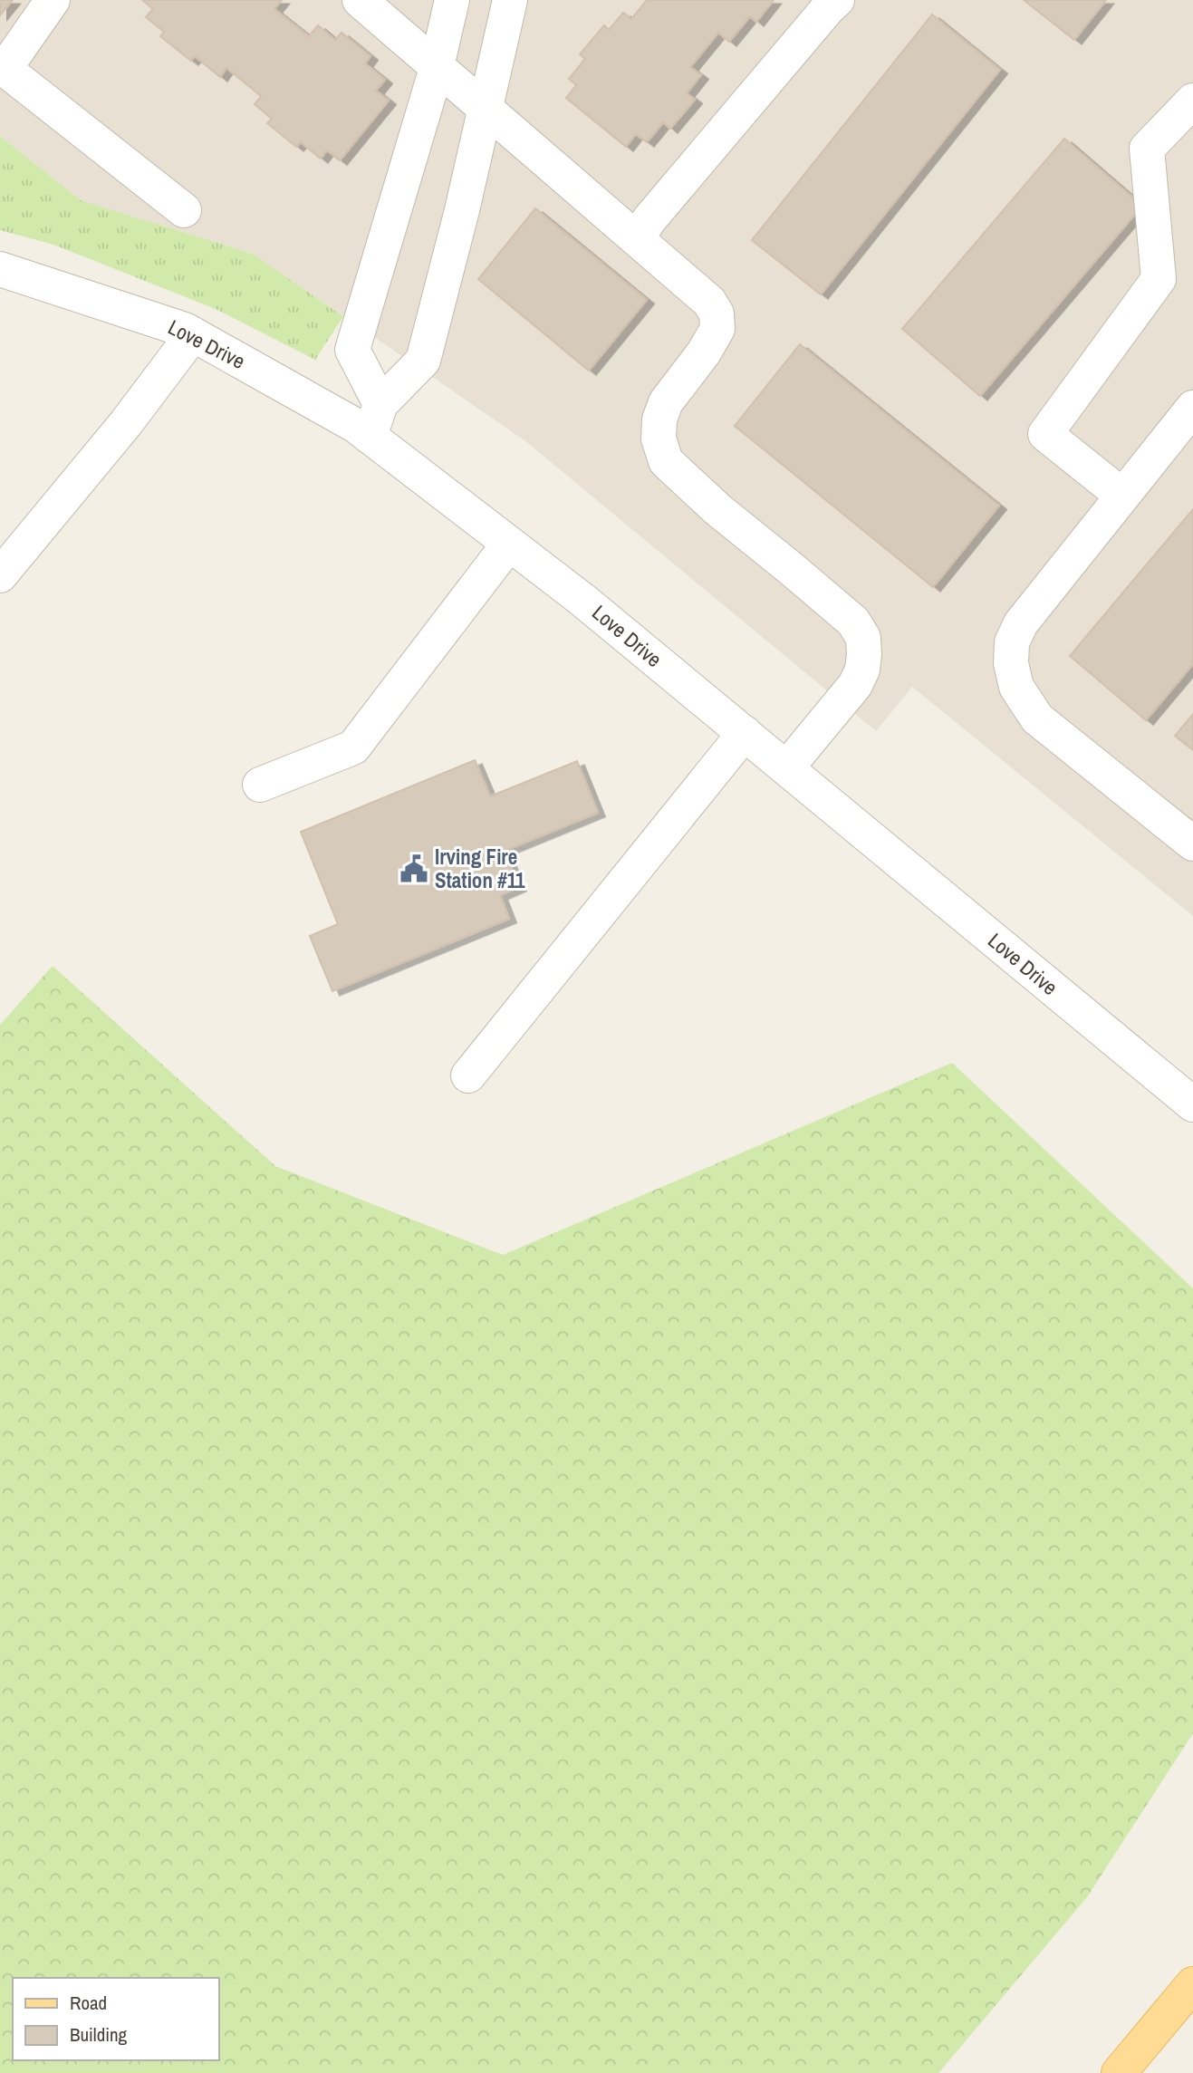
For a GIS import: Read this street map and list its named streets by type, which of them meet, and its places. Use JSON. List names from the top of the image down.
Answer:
{
  "streets": {
    "street": ["Love Drive"]
  },
  "places": {
    "public building": ["Irving Fire Station #11"]
  },
  "legend": ["Road", "Building"]
}
